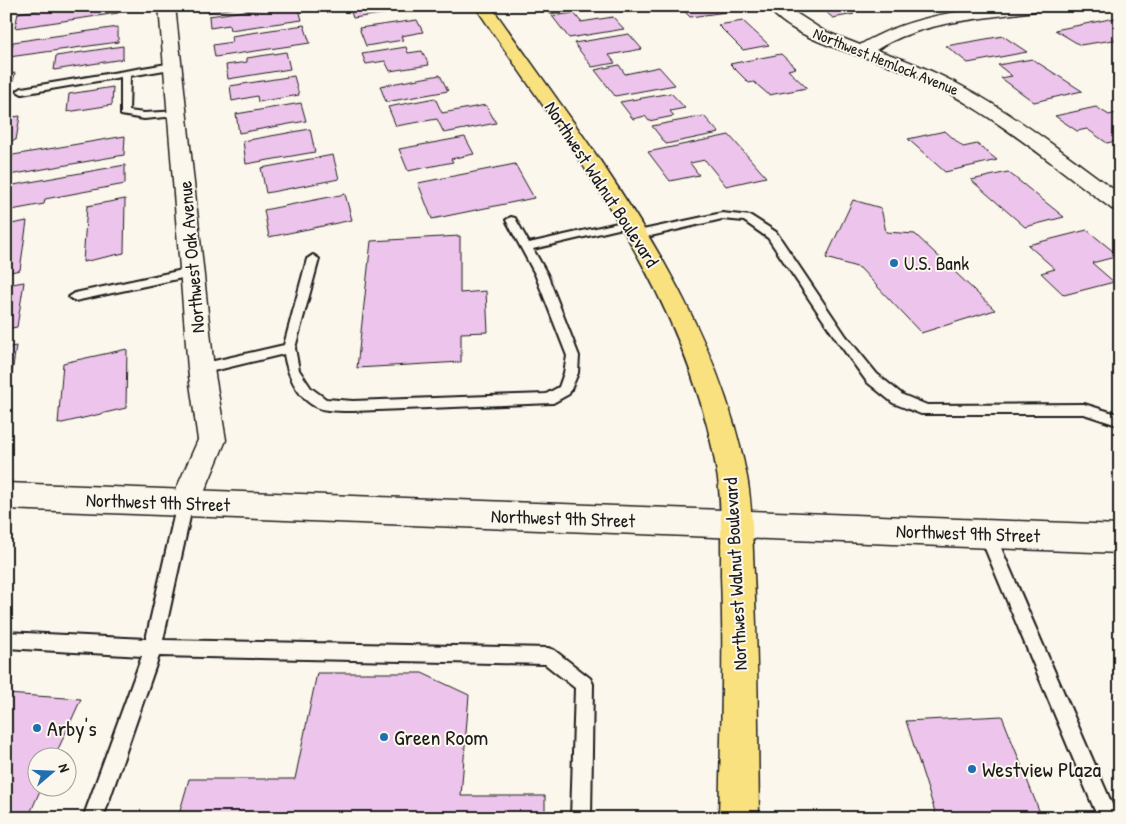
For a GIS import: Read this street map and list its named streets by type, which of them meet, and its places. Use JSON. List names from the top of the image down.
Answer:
{
  "streets": {
    "main road": ["Northwest Walnut Boulevard"],
    "street": ["Northwest Hemlock Avenue", "Northwest Oak Avenue", "Northwest 9th Street"]
  },
  "crossings": [
    ["Northwest Walnut Boulevard", "Northwest 9th Street"],
    ["Northwest Oak Avenue", "Northwest 9th Street"]
  ],
  "places": [
    "U.S. Bank",
    "Arby's",
    "Green Room",
    "Westview Plaza"
  ],
  "north": "right"
}
